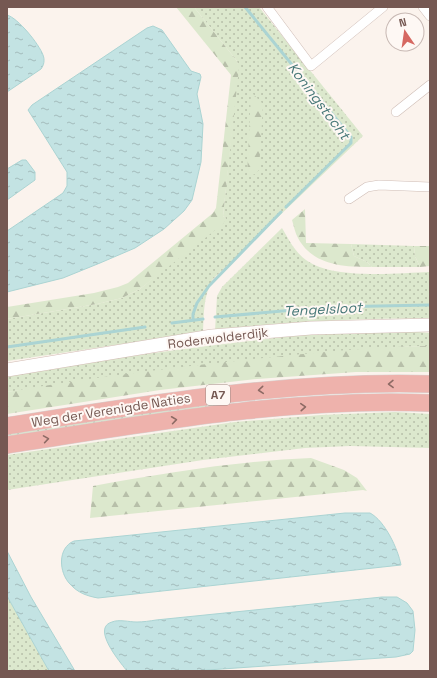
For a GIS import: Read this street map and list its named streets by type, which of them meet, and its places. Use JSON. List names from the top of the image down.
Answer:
{
  "streets": {
    "highway": ["A7", "Weg der Verenigde Naties"],
    "street": ["Roderwolderdijk"]
  },
  "water": ["Koningstocht", "Tengelsloot"],
  "north": "top"
}
